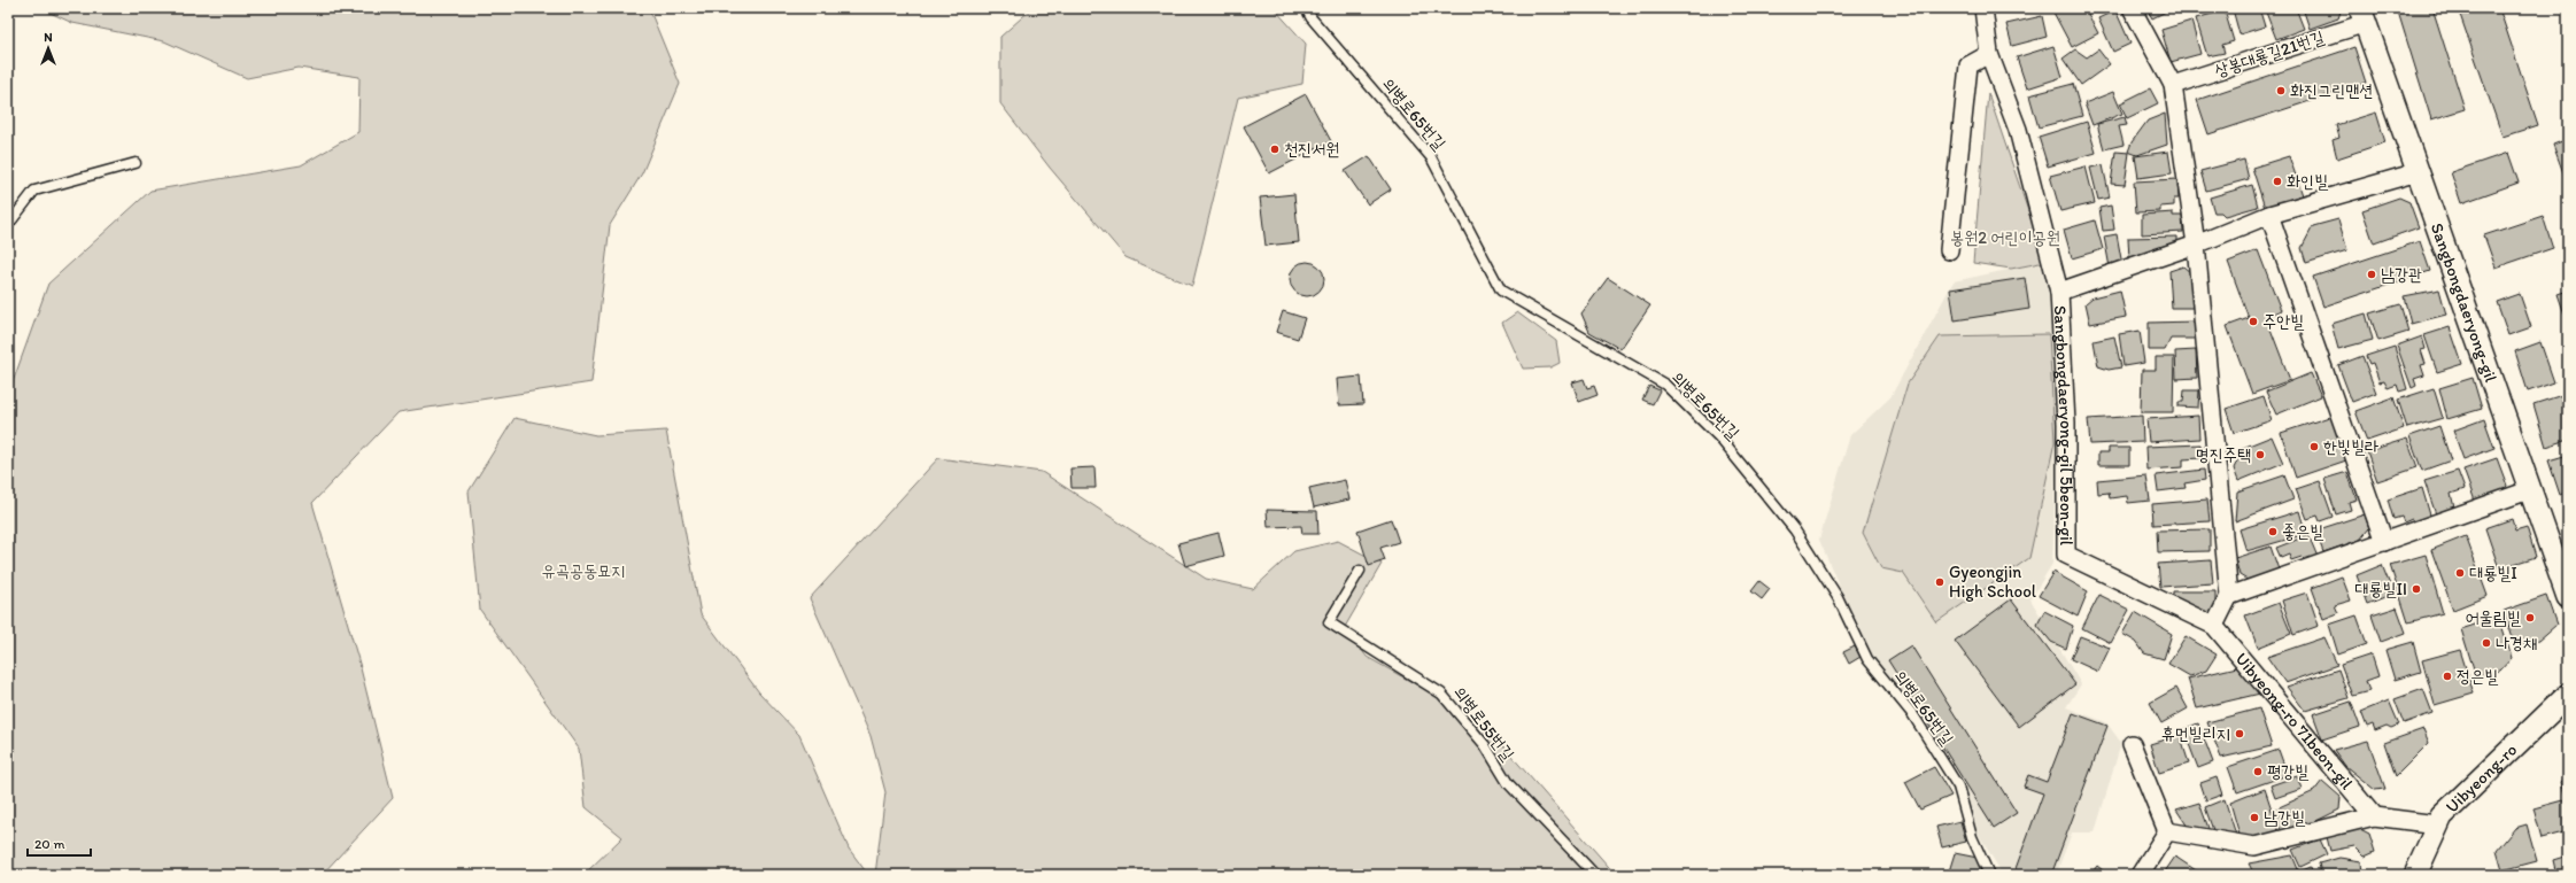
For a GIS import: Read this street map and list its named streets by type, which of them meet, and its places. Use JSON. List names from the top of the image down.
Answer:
{
  "streets": {
    "street": [
      "상봉대룡길21번길",
      "Sangbongdaeryong-gil",
      "Sangbongdaeryong-gil 5beon-gil",
      "Uibyeong-ro 71beon-gil",
      "Uibyeong-ro"
    ],
    "lane": ["의병로65번길", "의병로55번길"]
  },
  "crossings": [
    ["상봉대룡길21번길", "Sangbongdaeryong-gil"],
    ["Sangbongdaeryong-gil 5beon-gil", "Uibyeong-ro 71beon-gil"]
  ],
  "parks": ["봉원2 어린이공원", "유곡공동묘지"],
  "places": [
    "화진그린맨션",
    "천진서원",
    "화인빌",
    "남강관",
    "주안빌",
    "한빛빌라",
    "명진주택",
    "좋은빌",
    "대룡빌I",
    "Gyeongjin High School",
    "대룡빌II",
    "어울림빌",
    "나경채",
    "정은빌",
    "휴먼빌리지",
    "평강빌",
    "남강빌"
  ],
  "scale_bar": "20 m",
  "north": "top"
}
